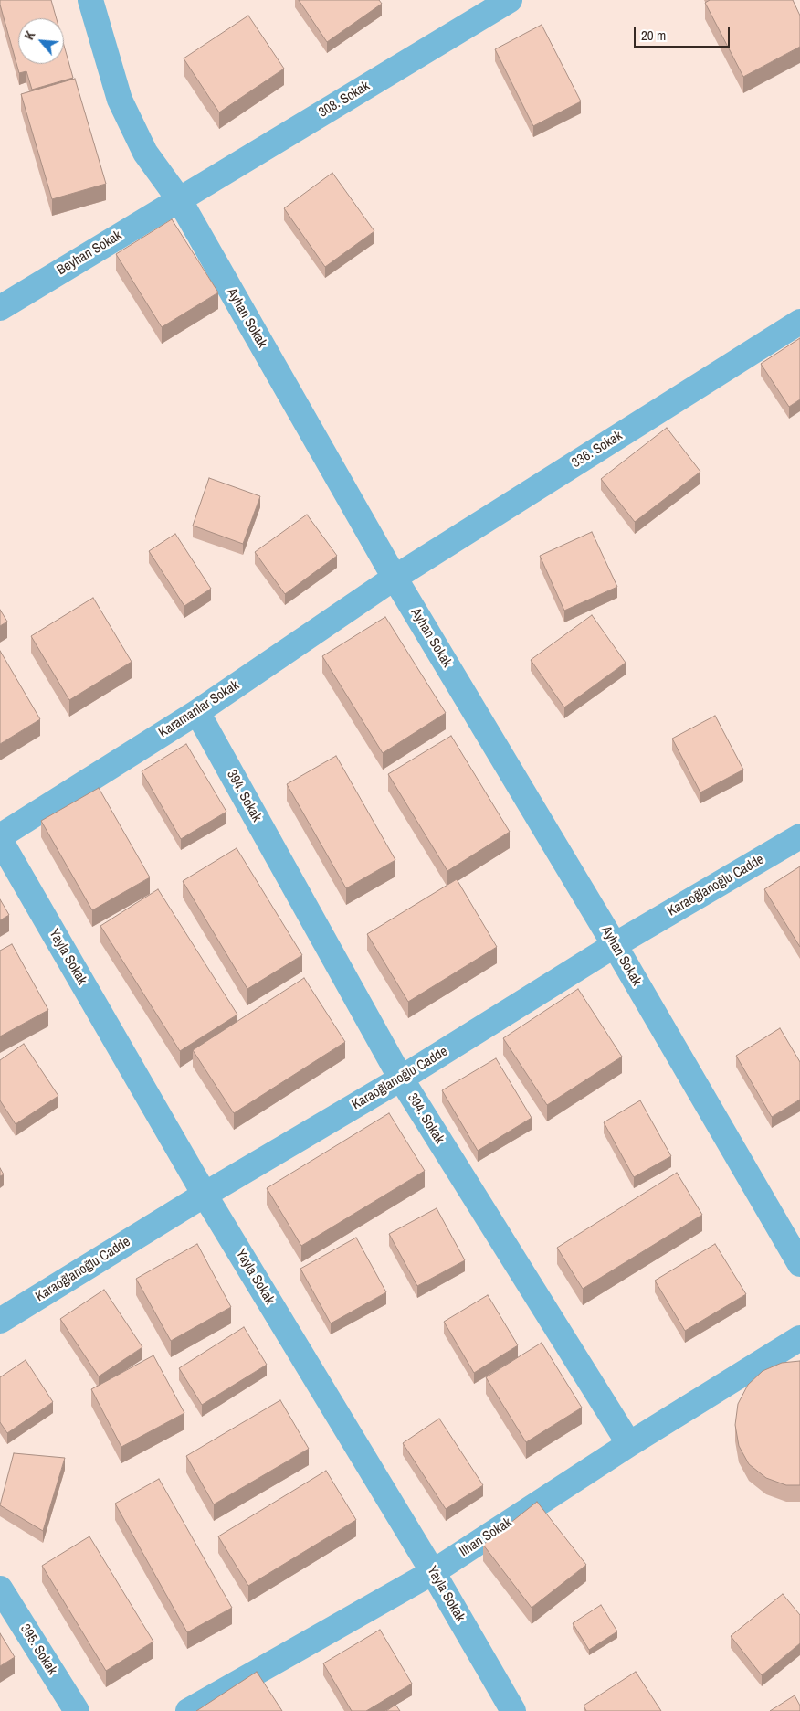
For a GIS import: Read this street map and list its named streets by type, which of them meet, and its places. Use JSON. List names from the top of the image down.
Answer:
{
  "streets": {
    "street": [
      "308. Sokak",
      "Beyhan Sokak",
      "Ayhan Sokak",
      "336. Sokak",
      "Karamanlar Sokak",
      "394. Sokak",
      "Karaoğlanoğlu Cadde",
      "Yayla Sokak",
      "İlhan Sokak",
      "395. Sokak"
    ]
  },
  "crossings": [
    ["308. Sokak", "Beyhan Sokak"],
    ["308. Sokak", "Ayhan Sokak"],
    ["Beyhan Sokak", "Ayhan Sokak"],
    ["Ayhan Sokak", "336. Sokak"],
    ["Ayhan Sokak", "Karamanlar Sokak"],
    ["Ayhan Sokak", "Karaoğlanoğlu Cadde"],
    ["336. Sokak", "Karamanlar Sokak"],
    ["Karamanlar Sokak", "394. Sokak"],
    ["394. Sokak", "Karaoğlanoğlu Cadde"],
    ["394. Sokak", "İlhan Sokak"],
    ["Karaoğlanoğlu Cadde", "Yayla Sokak"],
    ["Yayla Sokak", "İlhan Sokak"]
  ],
  "scale_bar": "20 m",
  "north": "top left"
}
